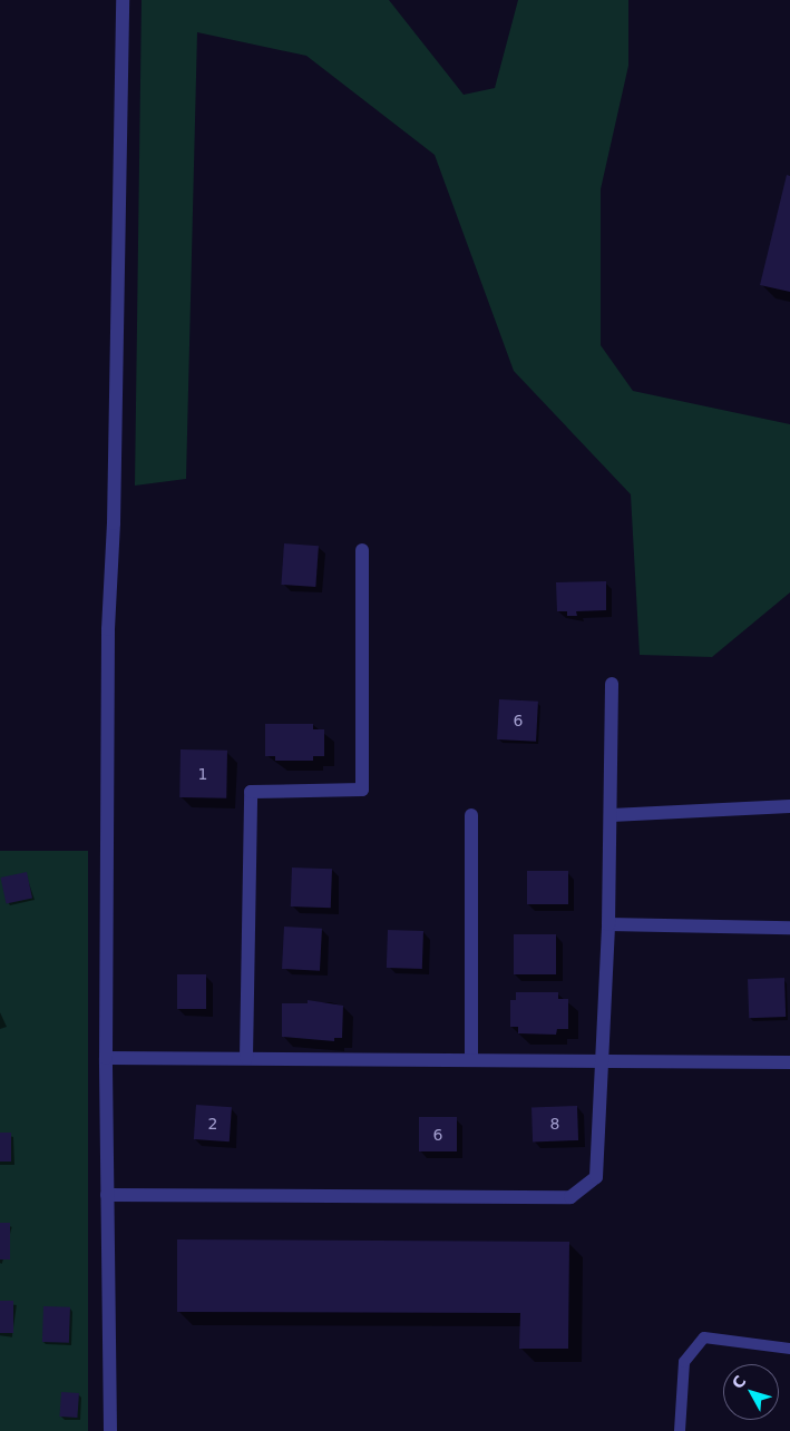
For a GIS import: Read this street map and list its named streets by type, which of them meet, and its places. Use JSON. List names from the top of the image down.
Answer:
{
  "house_numbers": [
    "6",
    "1",
    "2",
    "8",
    "6"
  ],
  "north": "top left"
}
